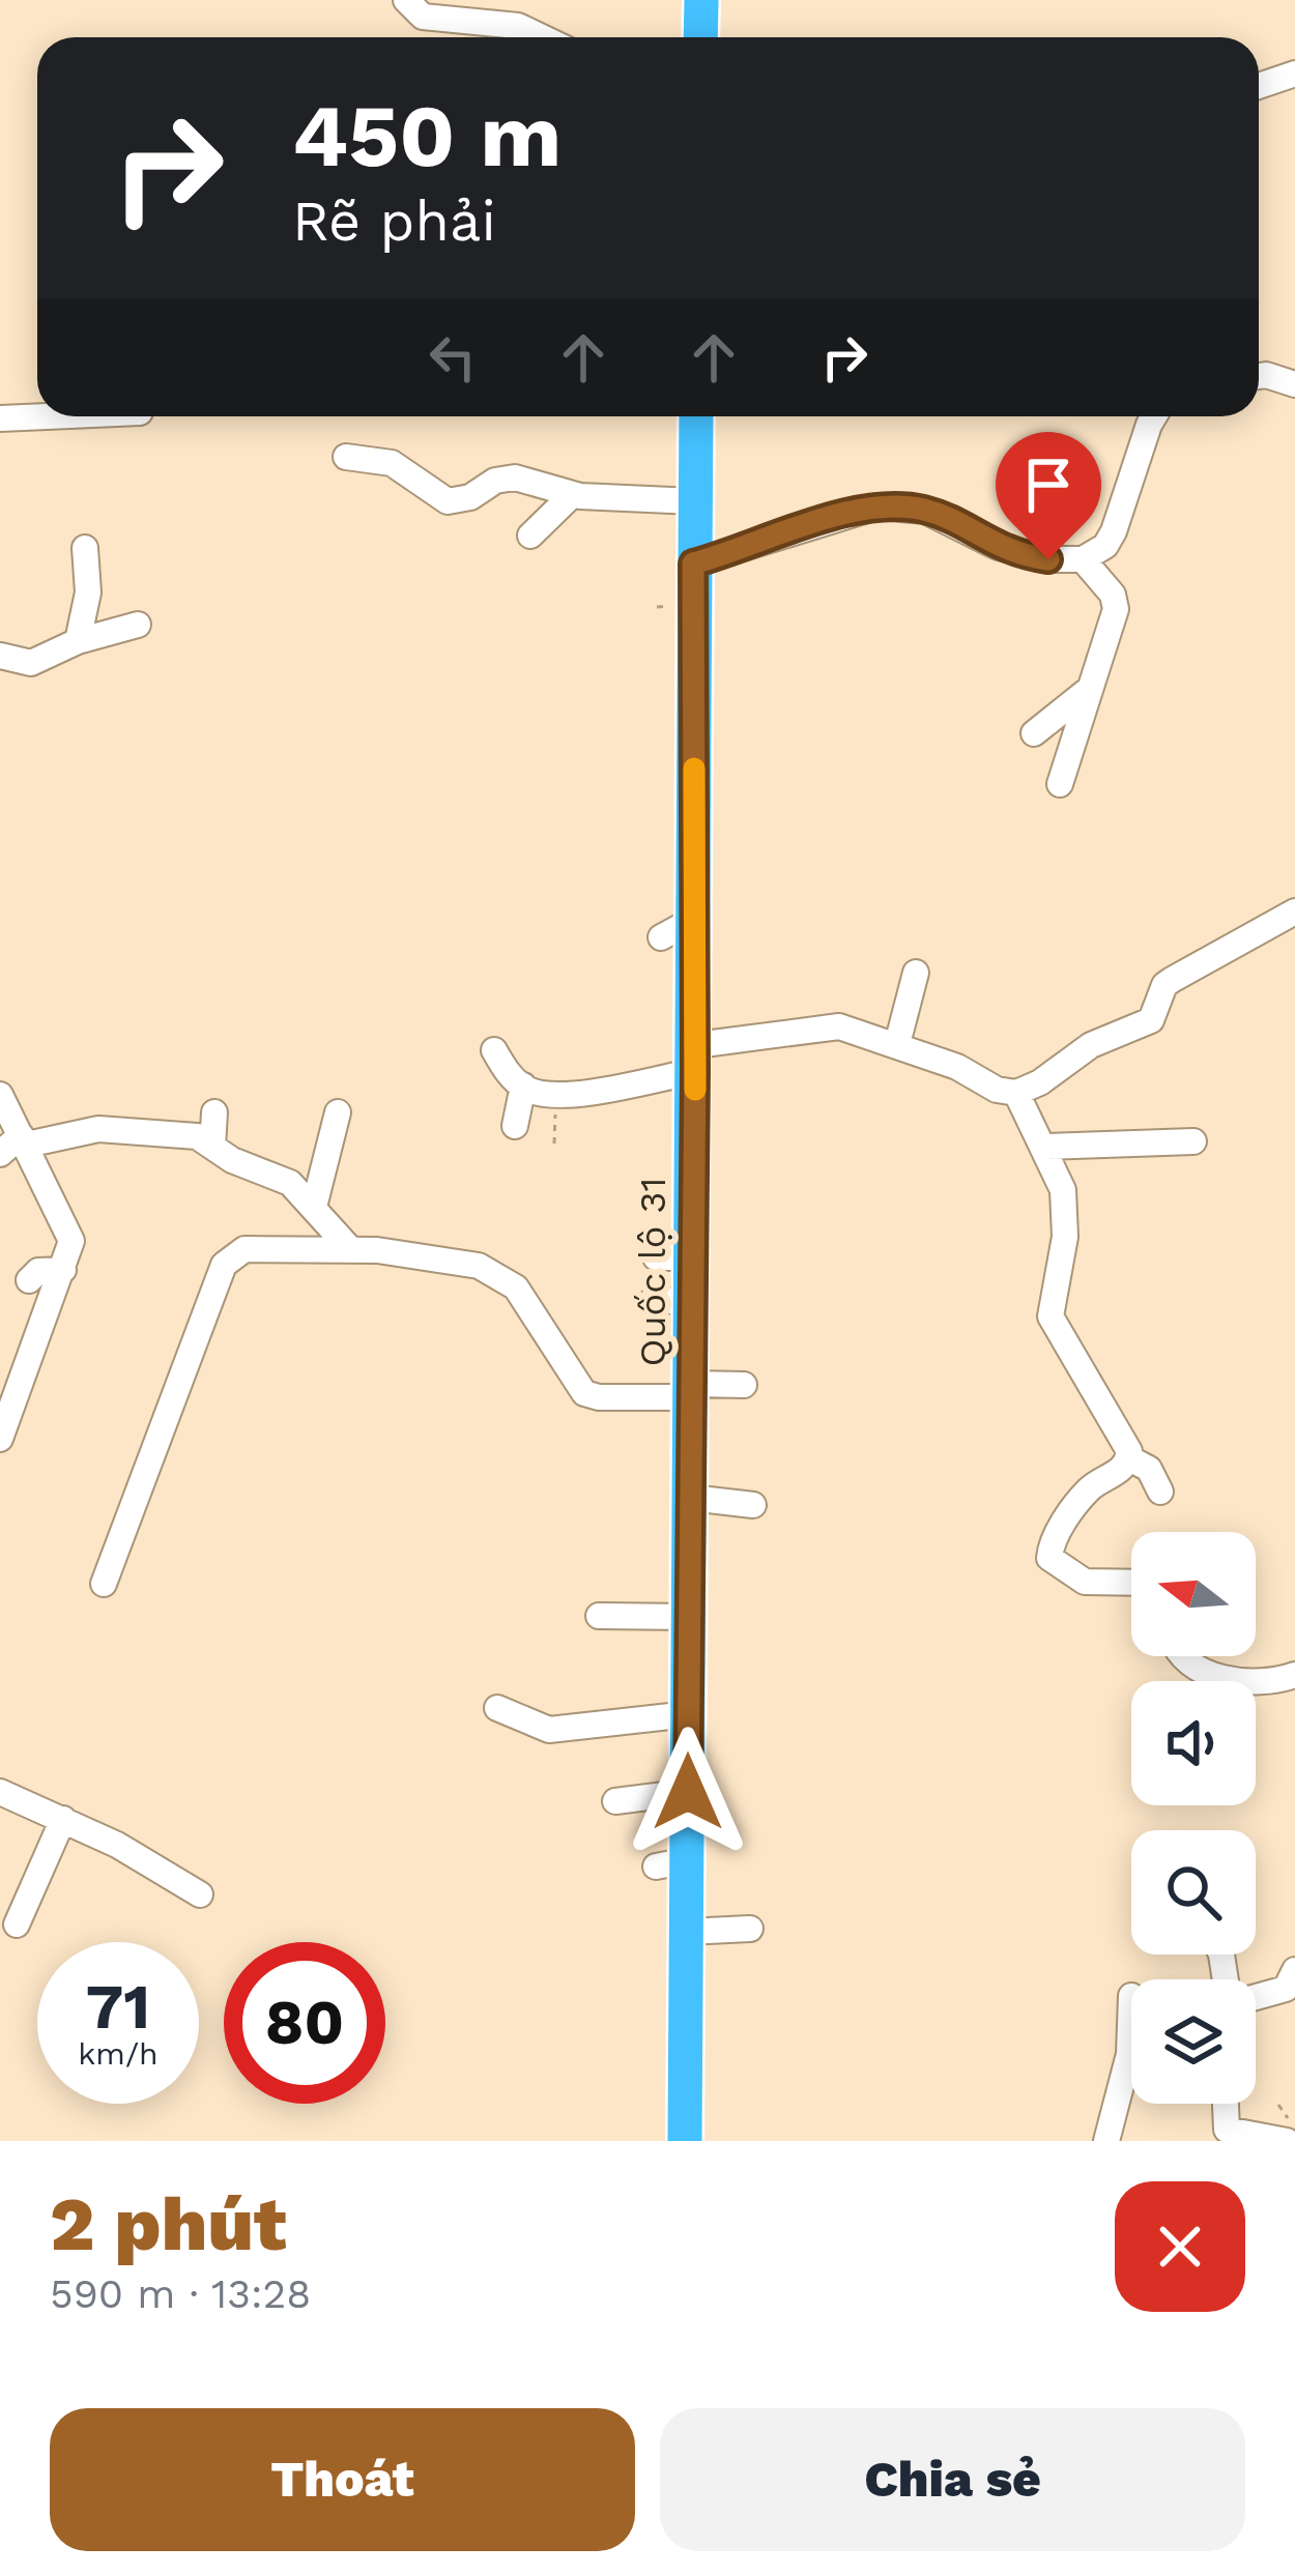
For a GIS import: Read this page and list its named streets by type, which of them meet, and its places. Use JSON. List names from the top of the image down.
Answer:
{
  "streets": {
    "highway": ["Quốc lộ 31"]
  },
  "north": "left",
  "page": {
    "turn": ["450 m", "Rẽ phải"],
    "speed": "71 km/h",
    "limit": "80",
    "heading": ["2 phút", "590 m · 13:28"],
    "buttons": ["Thoát", "Chia sẻ"]
  }
}
